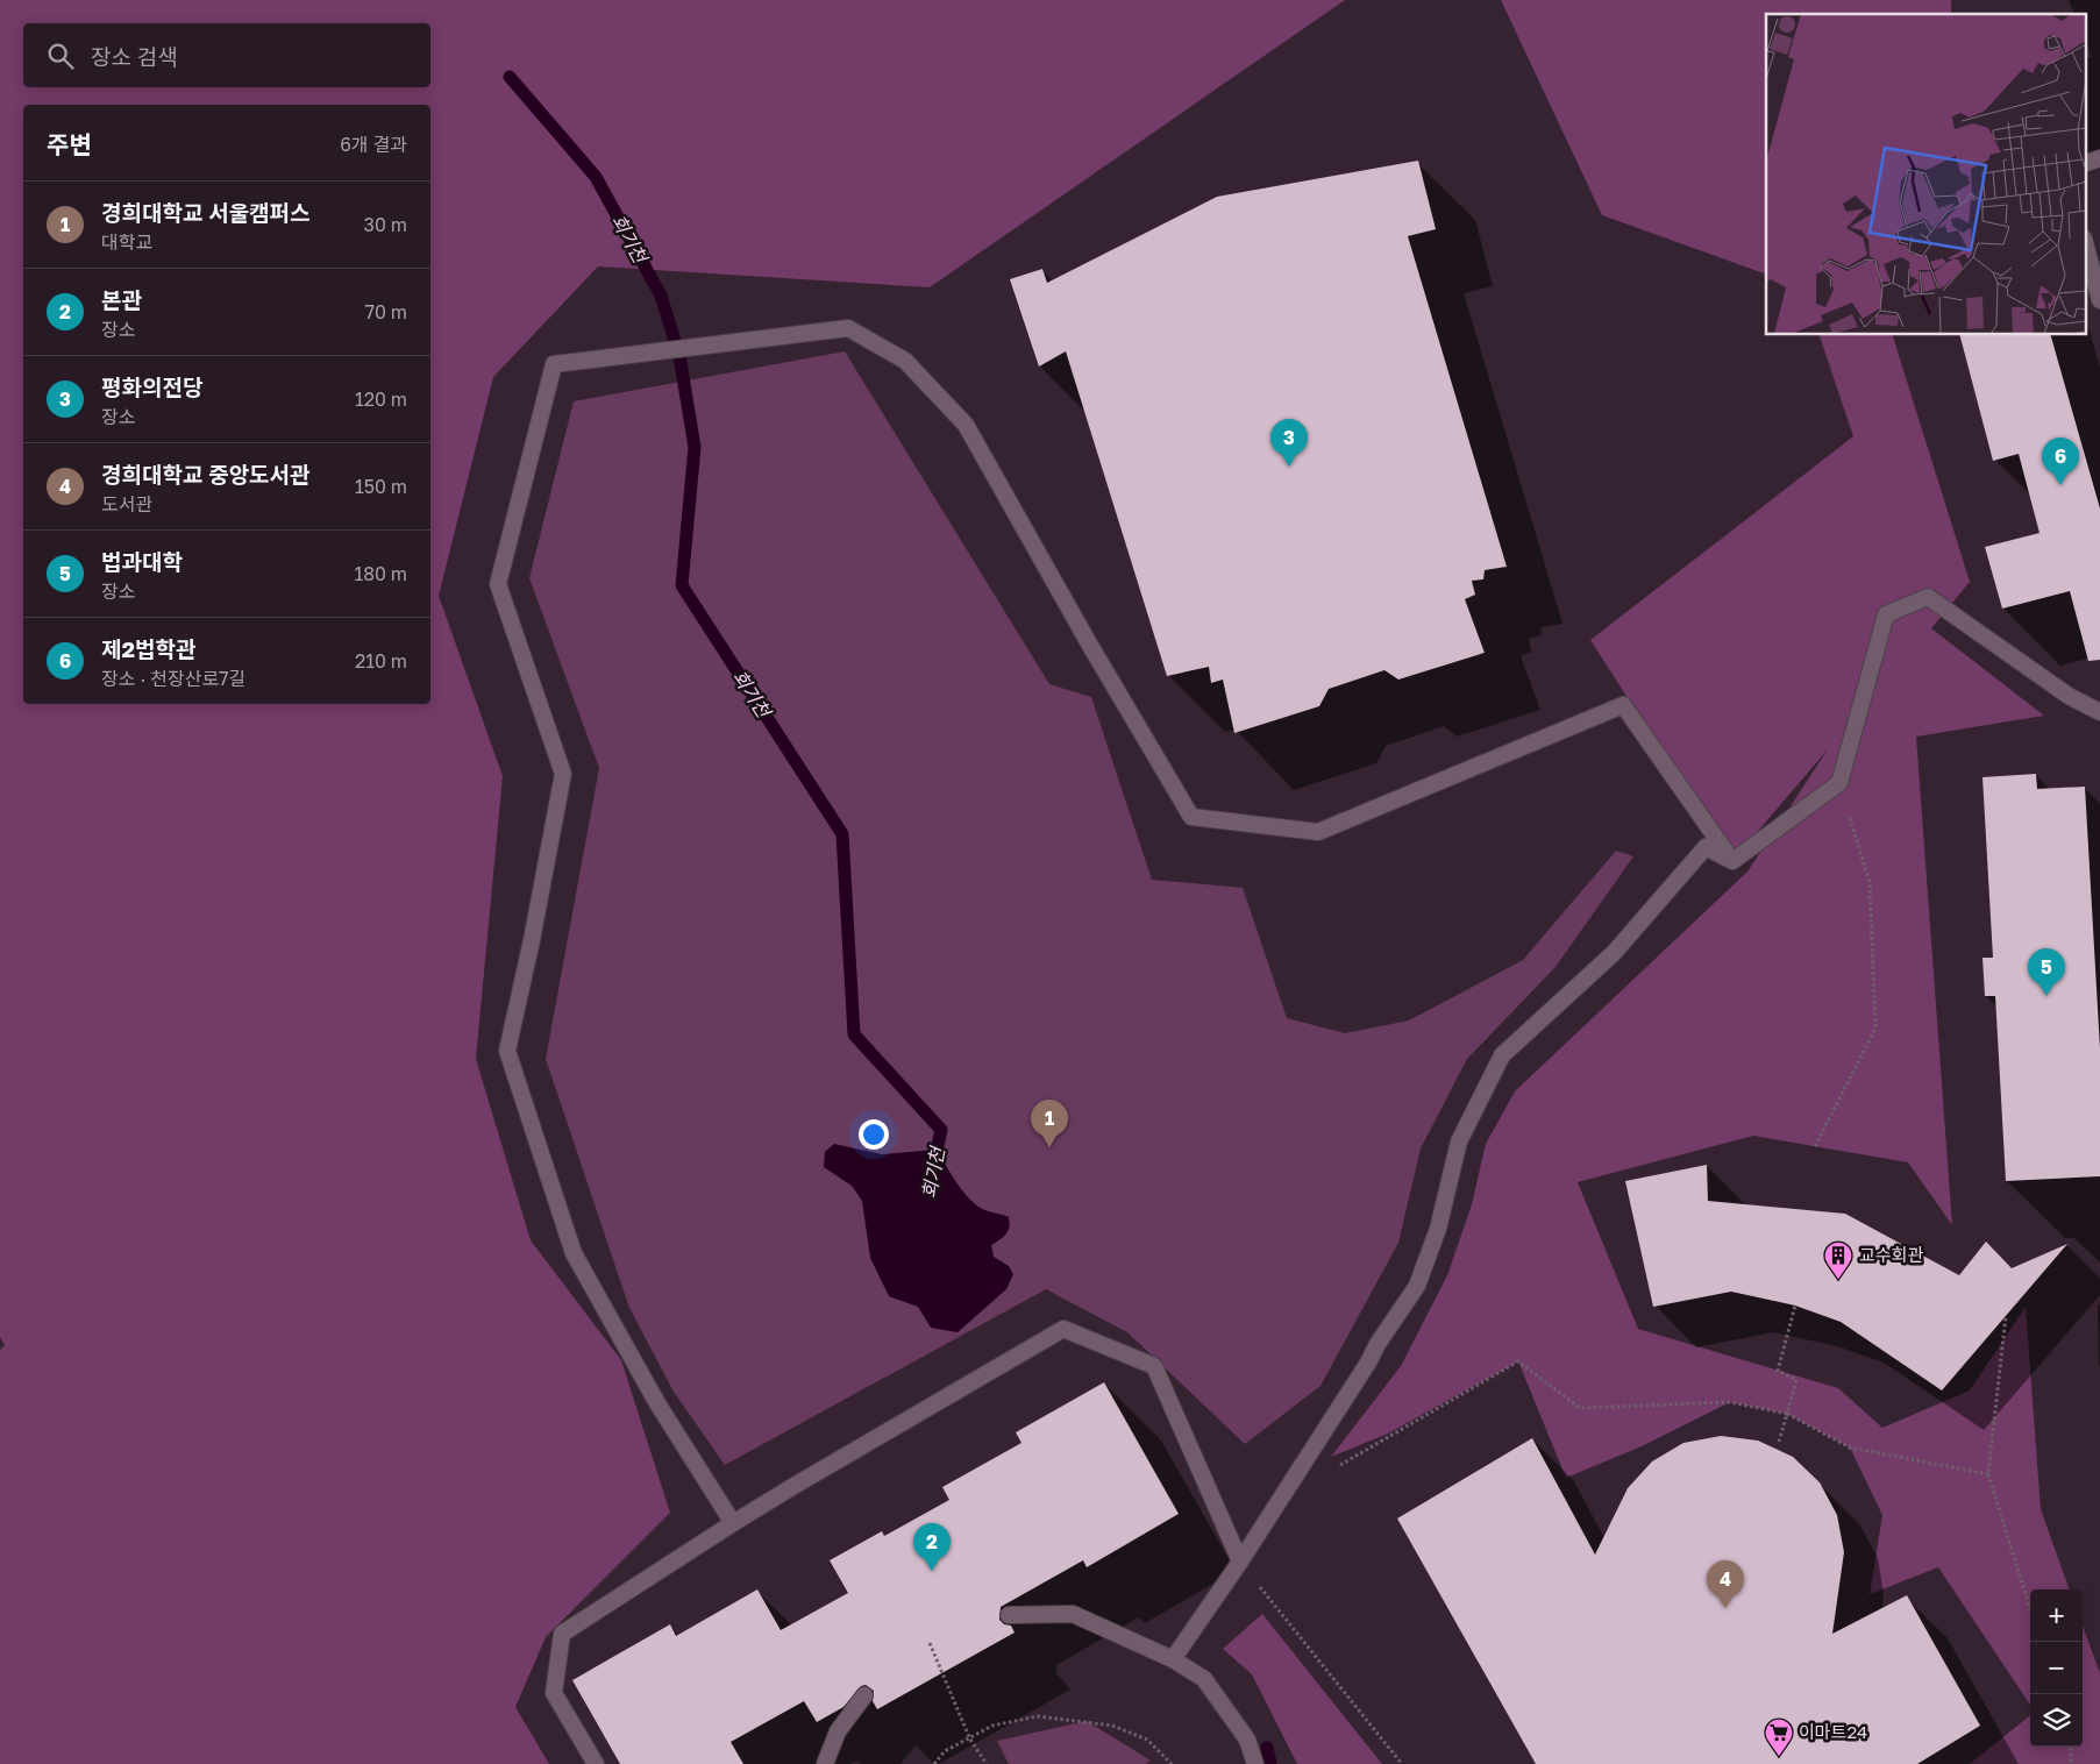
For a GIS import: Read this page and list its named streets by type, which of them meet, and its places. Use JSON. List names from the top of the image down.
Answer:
{
  "water": ["회기천"],
  "places": {
    "building": ["교수회관"],
    "supermarket": ["이마트24"]
  },
  "page": {
    "search": "장소 검색",
    "heading": ["주변", "6개 결과"],
    "list": [
      {
        "mark": "1",
        "name": "경희대학교 서울캠퍼스",
        "note": "대학교",
        "value": "30 m"
      },
      {
        "mark": "2",
        "name": "본관",
        "note": "장소",
        "value": "70 m"
      },
      {
        "mark": "3",
        "name": "평화의전당",
        "note": "장소",
        "value": "120 m"
      },
      {
        "mark": "4",
        "name": "경희대학교 중앙도서관",
        "note": "도서관",
        "value": "150 m"
      },
      {
        "mark": "5",
        "name": "법과대학",
        "note": "장소",
        "value": "180 m"
      },
      {
        "mark": "6",
        "name": "제2법학관",
        "note": "장소 · 천장산로7길",
        "value": "210 m"
      }
    ],
    "pins": [
      "3",
      "6",
      "5",
      "1",
      "2",
      "4"
    ],
    "map_buttons": ["+", "−"]
  }
}
